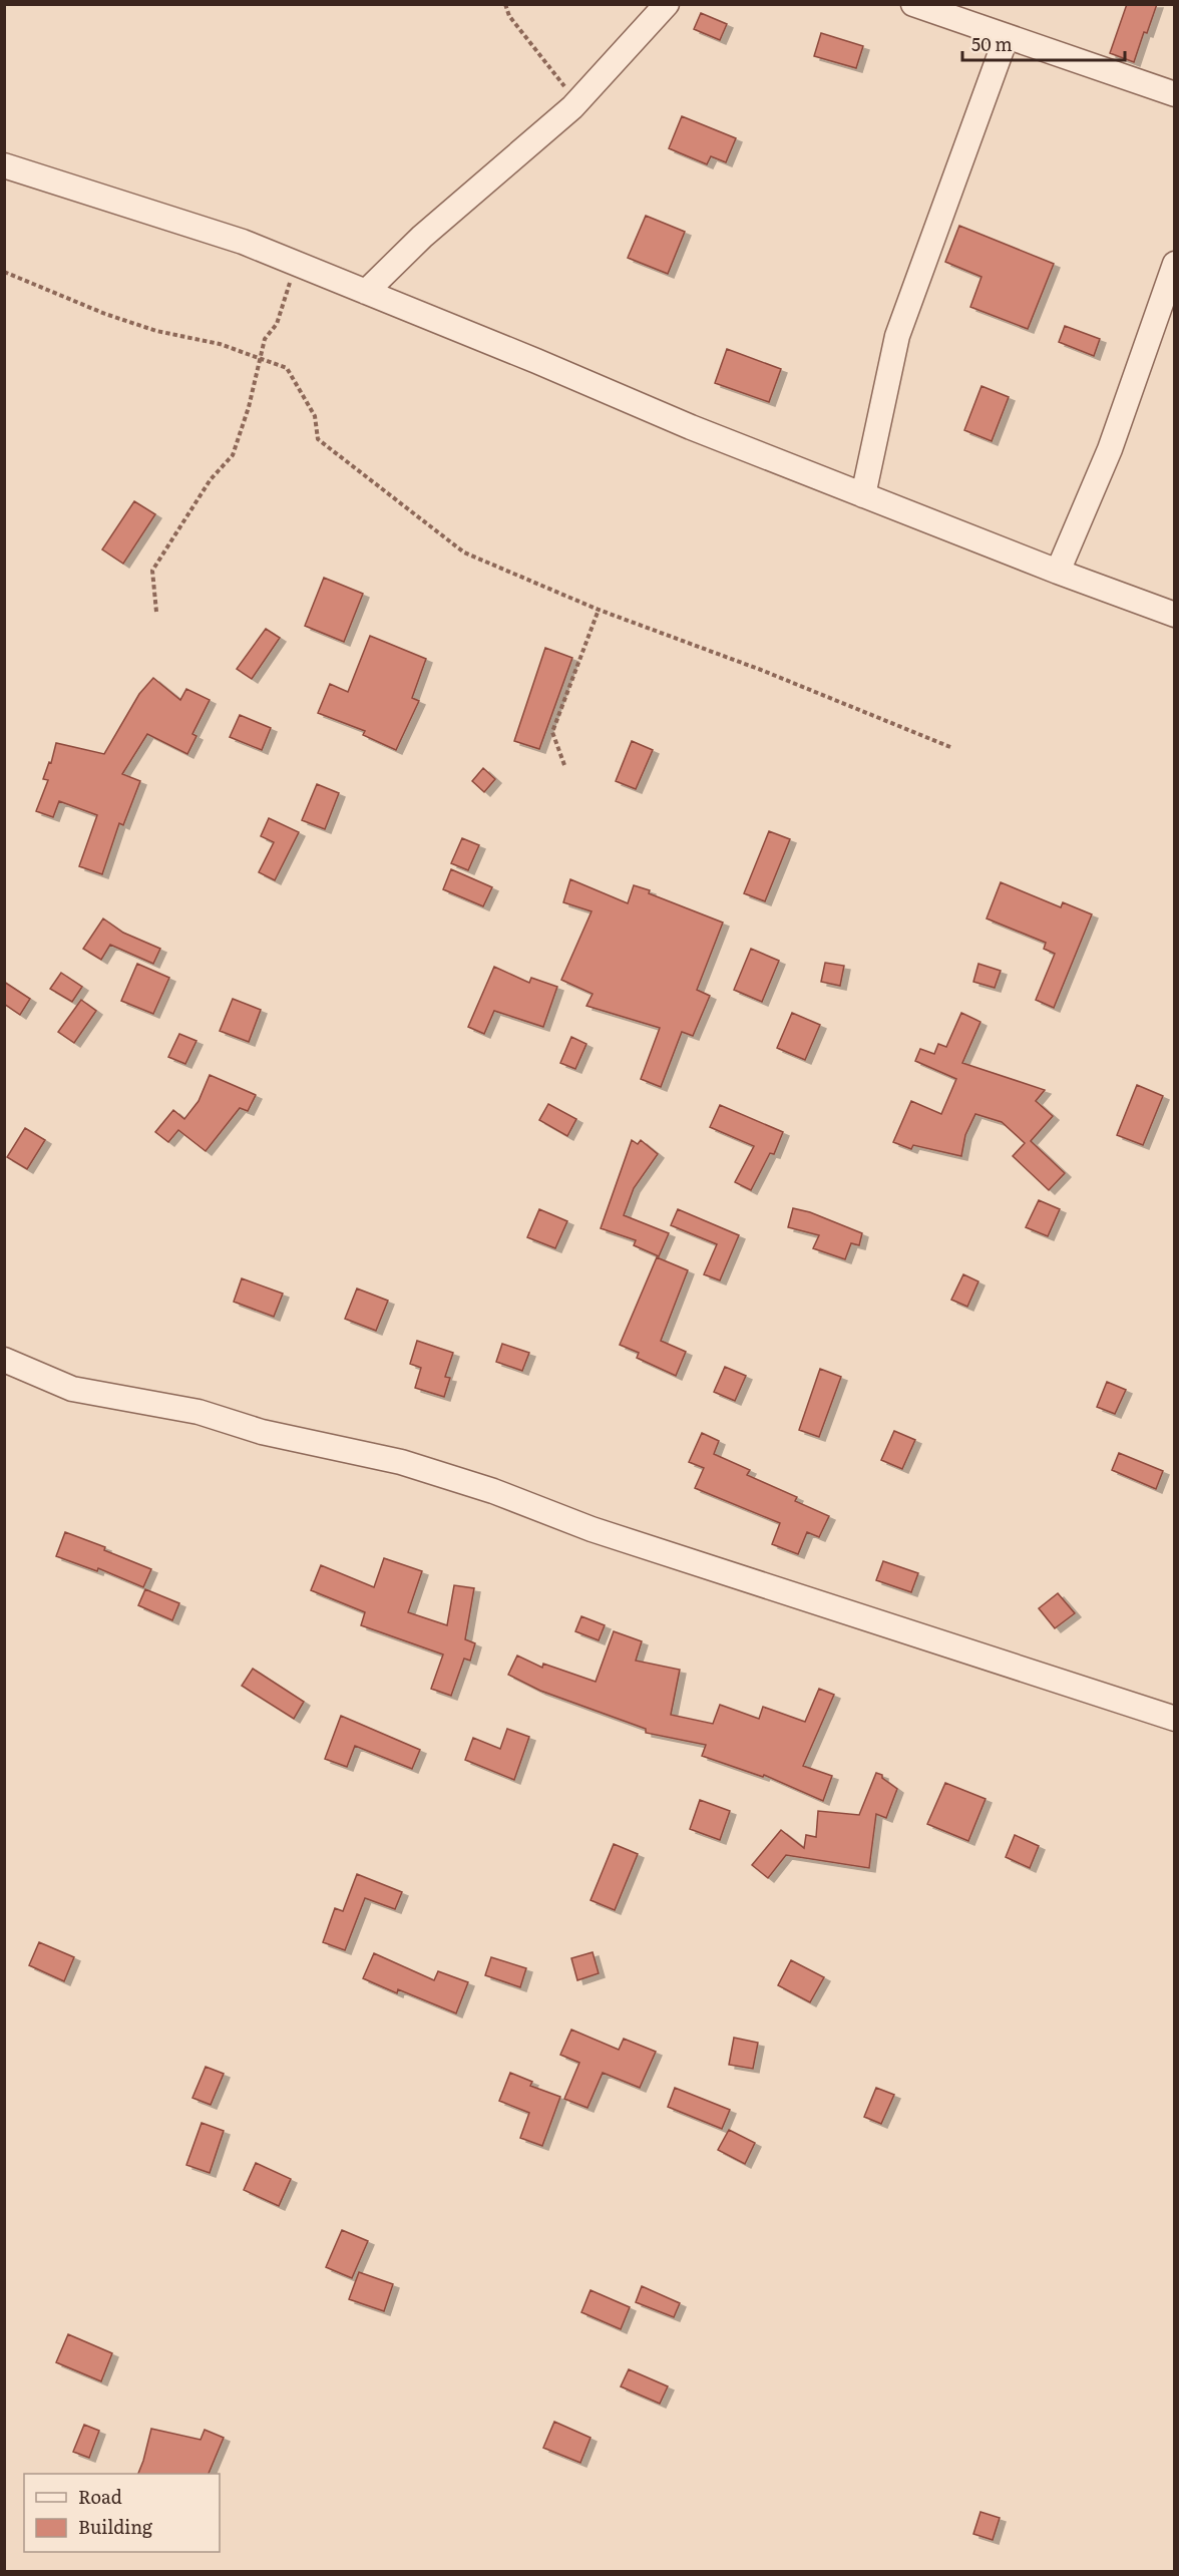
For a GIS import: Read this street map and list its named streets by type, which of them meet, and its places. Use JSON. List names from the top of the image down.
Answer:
{
  "legend": ["Road", "Building"],
  "scale_bar": "50 m"
}
